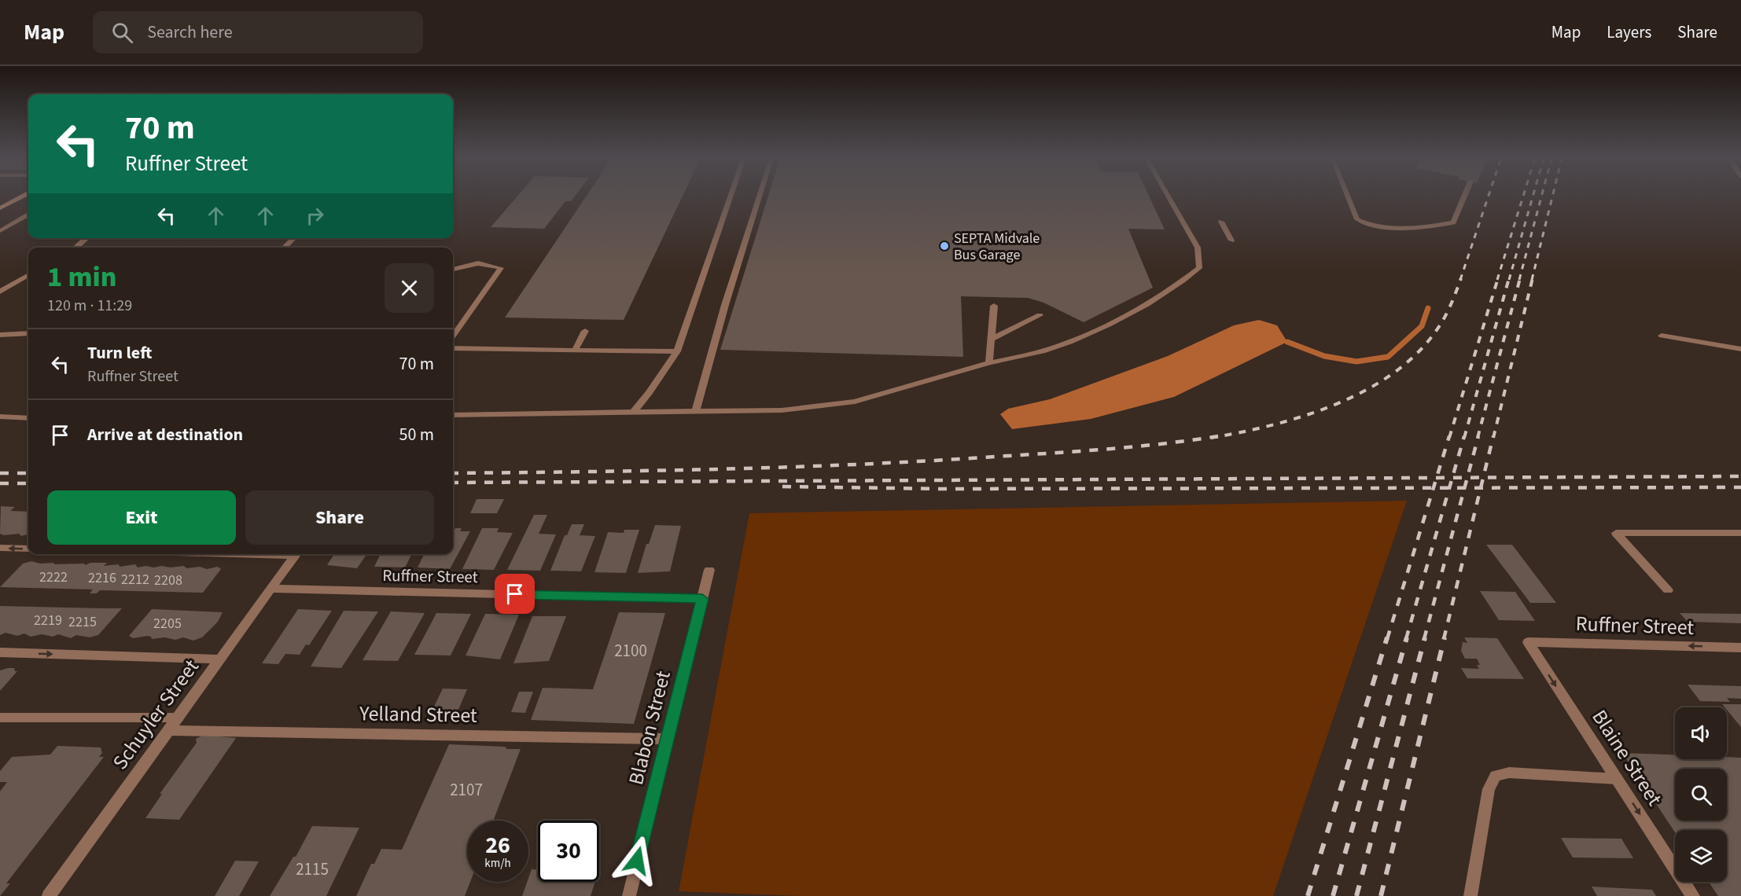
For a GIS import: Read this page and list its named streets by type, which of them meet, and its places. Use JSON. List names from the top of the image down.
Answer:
{
  "streets": {
    "street": [
      "Ruffner Street",
      "Schuyler Street",
      "Yelland Street",
      "Blabon Street",
      "Blaine Street"
    ]
  },
  "crossings": [
    ["Ruffner Street", "Schuyler Street"],
    ["Ruffner Street", "Blabon Street"],
    ["Ruffner Street", "Blaine Street"],
    ["Schuyler Street", "Yelland Street"],
    ["Yelland Street", "Blabon Street"]
  ],
  "one_way": ["Blaine Street"],
  "places": ["SEPTA Midvale Bus Garage"],
  "house_numbers": [
    "2222",
    "2216",
    "2212",
    "2208",
    "2219",
    "2215",
    "2205",
    "2100",
    "2107",
    "2115"
  ],
  "page": {
    "header": "Map",
    "search": "Search here",
    "nav": ["Map", "Layers", "Share"],
    "turn": ["70 m", "Ruffner Street"],
    "heading": ["1 min", "120 m · 11:29"],
    "list": [
      {
        "name": "Turn left",
        "note": "Ruffner Street",
        "value": "70 m"
      },
      {
        "name": "Arrive at destination",
        "value": "50 m"
      }
    ],
    "buttons": ["Exit", "Share"],
    "speed": "26 km/h",
    "limit": "30"
  }
}
